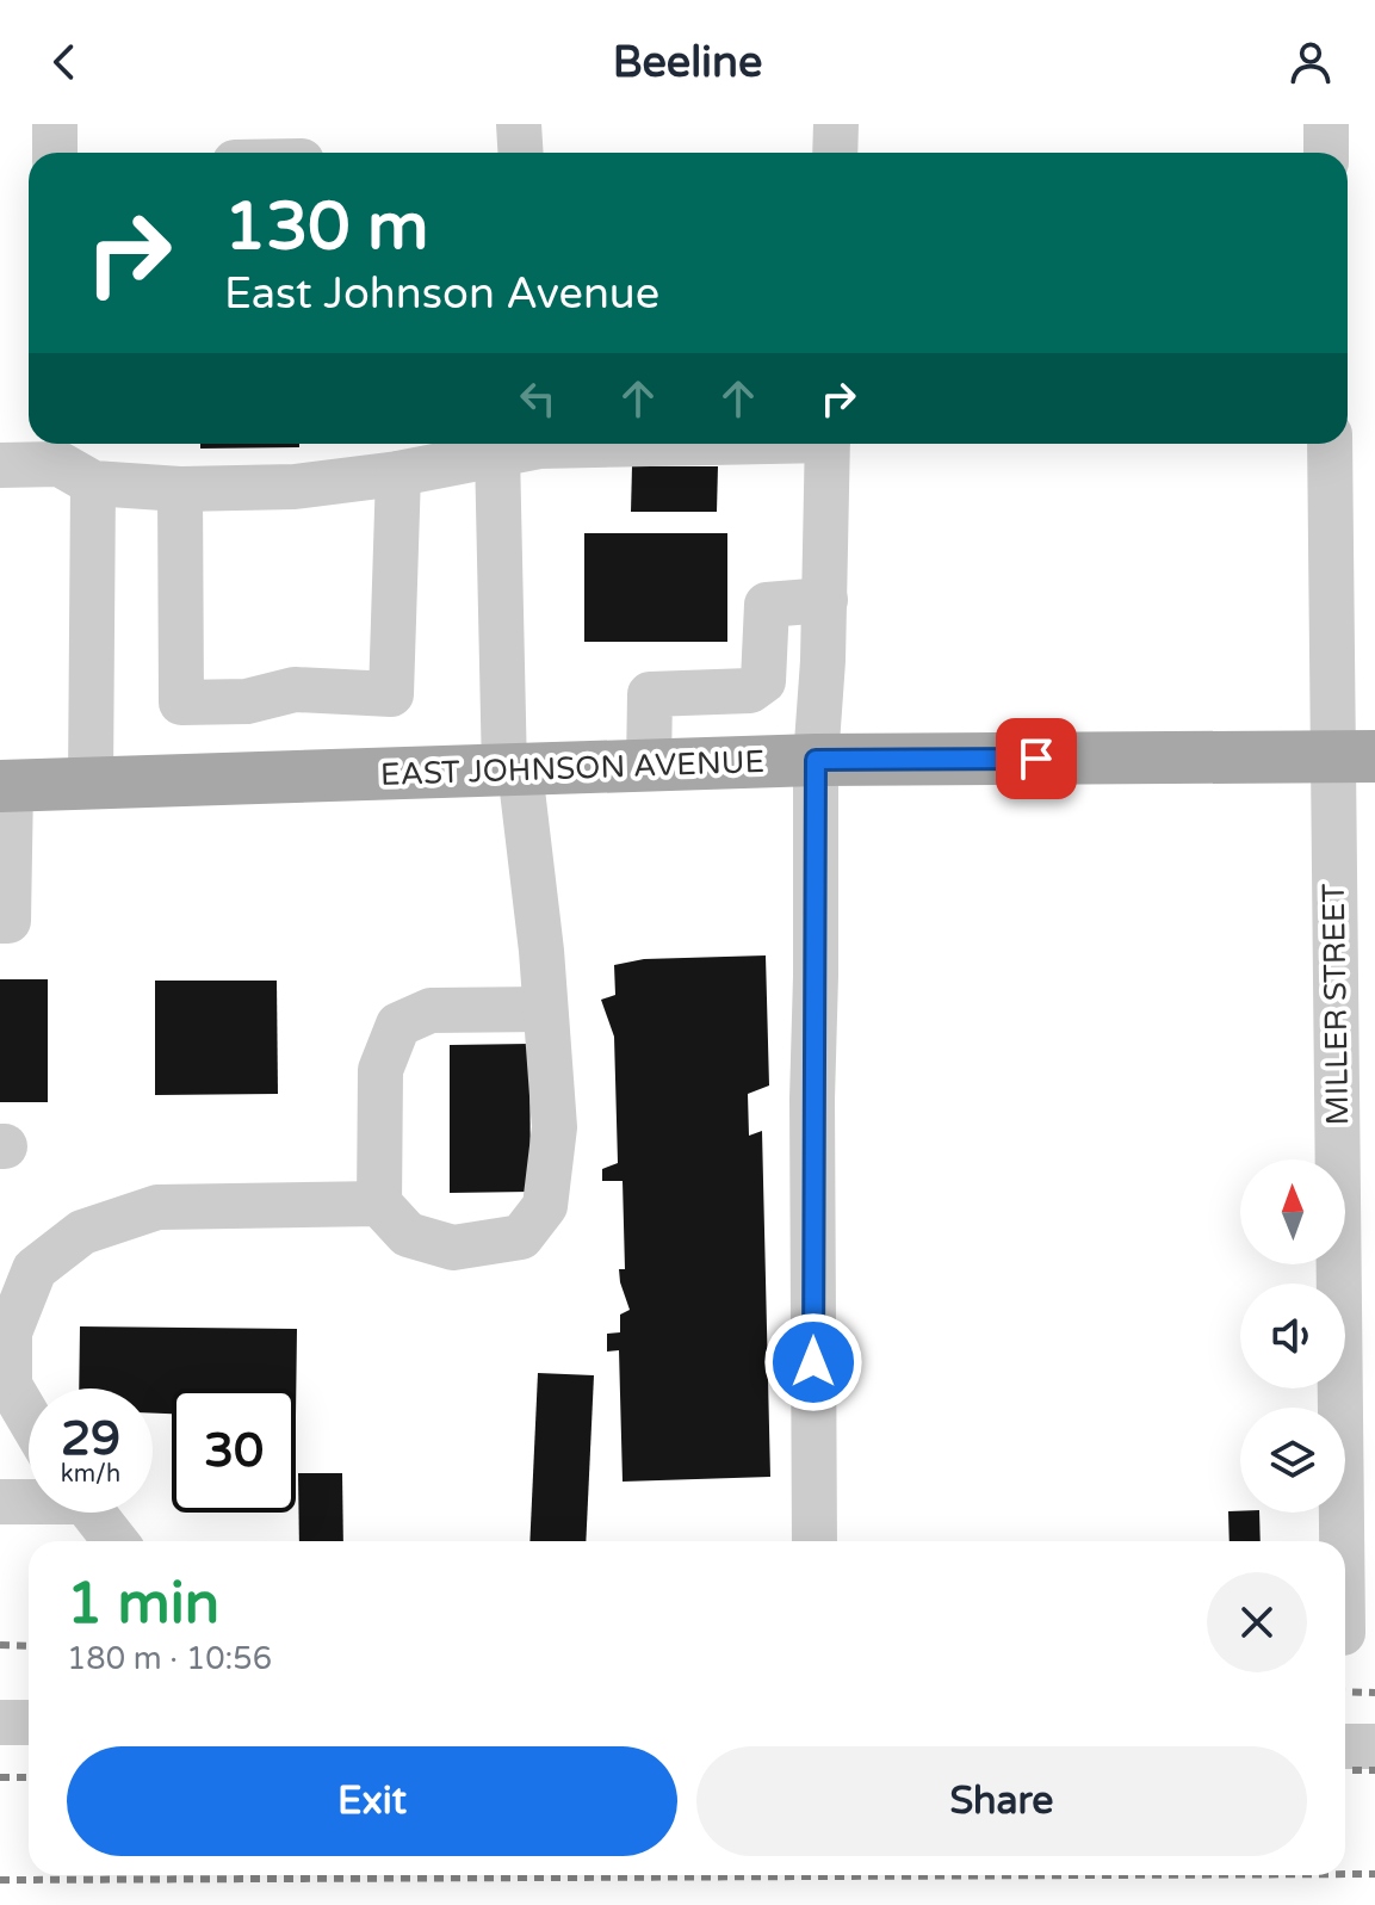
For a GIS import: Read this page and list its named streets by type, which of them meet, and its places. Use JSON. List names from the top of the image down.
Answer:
{
  "streets": {
    "main road": ["EAST JOHNSON AVENUE"],
    "street": ["MILLER STREET"]
  },
  "crossings": [
    ["EAST JOHNSON AVENUE", "MILLER STREET"]
  ],
  "north": "top",
  "page": {
    "header": "Beeline",
    "turn": ["130 m", "East Johnson Avenue"],
    "speed": "29 km/h",
    "limit": "30",
    "heading": ["1 min", "180 m · 10:56"],
    "buttons": ["Exit", "Share"]
  }
}
